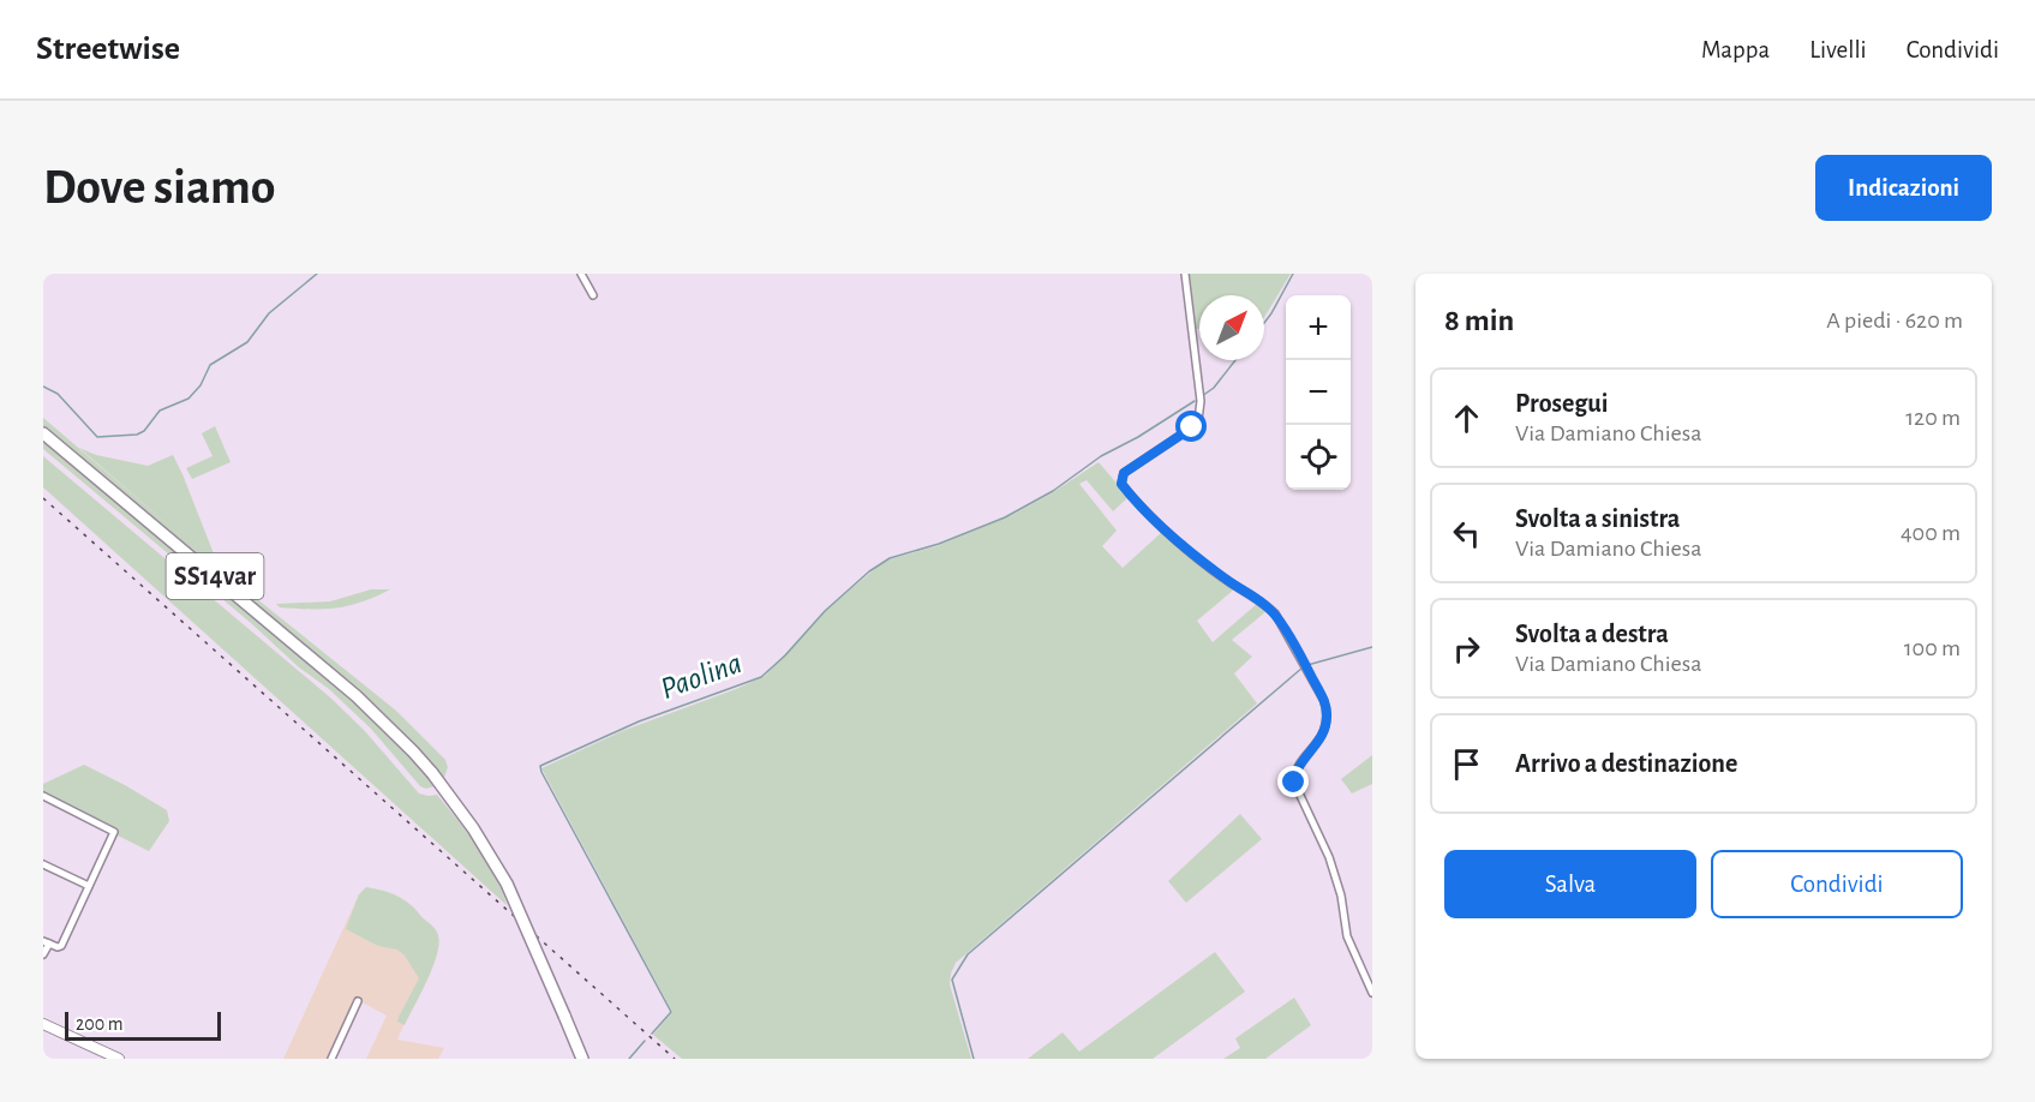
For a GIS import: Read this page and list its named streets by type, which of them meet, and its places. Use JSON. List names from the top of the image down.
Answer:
{
  "streets": {
    "highway": ["SS14var"]
  },
  "water": ["Paolina"],
  "scale_bar": "200 m",
  "north": "top right",
  "page": {
    "header": "Streetwise",
    "nav": ["Mappa", "Livelli", "Condividi"],
    "buttons": [
      "Indicazioni",
      ["Salva", "Condividi"]
    ],
    "title": "Dove siamo",
    "heading": ["8 min", "A piedi · 620 m"],
    "map_buttons": ["+", "−"],
    "list": [
      ["Prosegui", "Via Damiano Chiesa", "120 m"],
      ["Svolta a sinistra", "Via Damiano Chiesa", "400 m"],
      ["Svolta a destra", "Via Damiano Chiesa", "100 m"],
      "Arrivo a destinazione"
    ],
    "scale": "200 m"
  }
}
